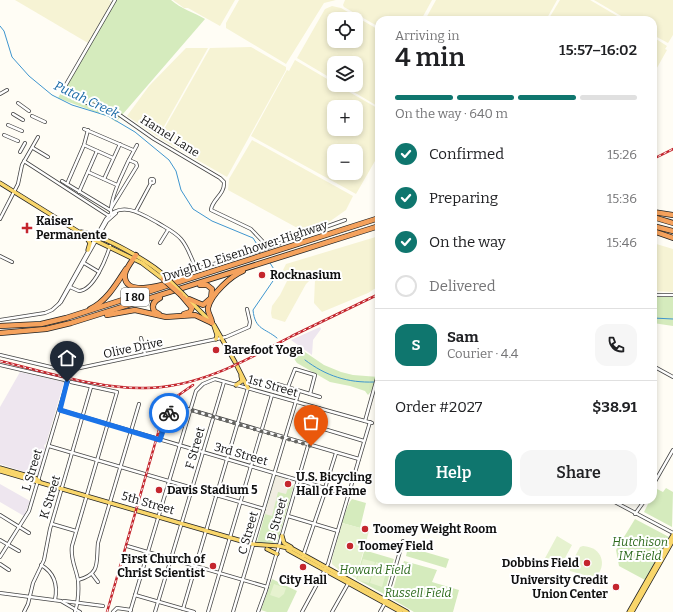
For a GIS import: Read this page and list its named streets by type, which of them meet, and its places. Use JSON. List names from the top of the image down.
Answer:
{
  "streets": {
    "highway": ["Dwight D. Eisenhower Highway", "I 80"],
    "main road": ["5th Street"],
    "street": [
      "Hamel Lane",
      "Olive Drive",
      "1st Street",
      "F Street",
      "3rd Street",
      "L Street",
      "K Street",
      "B Street",
      "C Street"
    ]
  },
  "crossings": [
    ["1st Street", "F Street"],
    ["1st Street", "B Street"],
    ["1st Street", "C Street"],
    ["F Street", "3rd Street"],
    ["F Street", "5th Street"],
    ["3rd Street", "L Street"],
    ["3rd Street", "K Street"],
    ["3rd Street", "B Street"],
    ["3rd Street", "C Street"],
    ["L Street", "5th Street"],
    ["K Street", "5th Street"],
    ["5th Street", "B Street"],
    ["5th Street", "C Street"]
  ],
  "water": ["Putah Creek"],
  "parks": ["Hutchison IM Field", "Howard Field", "Russell Field"],
  "places": {
    "health": ["Kaiser Permanente"],
    "other": [
      "Rocknasium",
      "Barefoot Yoga",
      "U.S. Bicycling Hall of Fame",
      "Davis Stadium 5",
      "Toomey Weight Room",
      "Toomey Field",
      "Dobbins Field",
      "First Church of Christ Scientist",
      "City Hall",
      "University Credit Union Center"
    ]
  },
  "page": {
    "map_buttons": ["+", "−"],
    "heading": ["4 min", "Arriving in", "15:57–16:02"],
    "panel": [
      "Sam",
      "Courier · 4.4",
      "Order #2027",
      "$38.91"
    ],
    "bar": "On the way · 640 m",
    "list": [
      ["Confirmed", "15:26"],
      ["Preparing", "15:36"],
      ["On the way", "15:46"],
      "Delivered"
    ],
    "round": "S",
    "buttons": ["Help", "Share"]
  }
}
